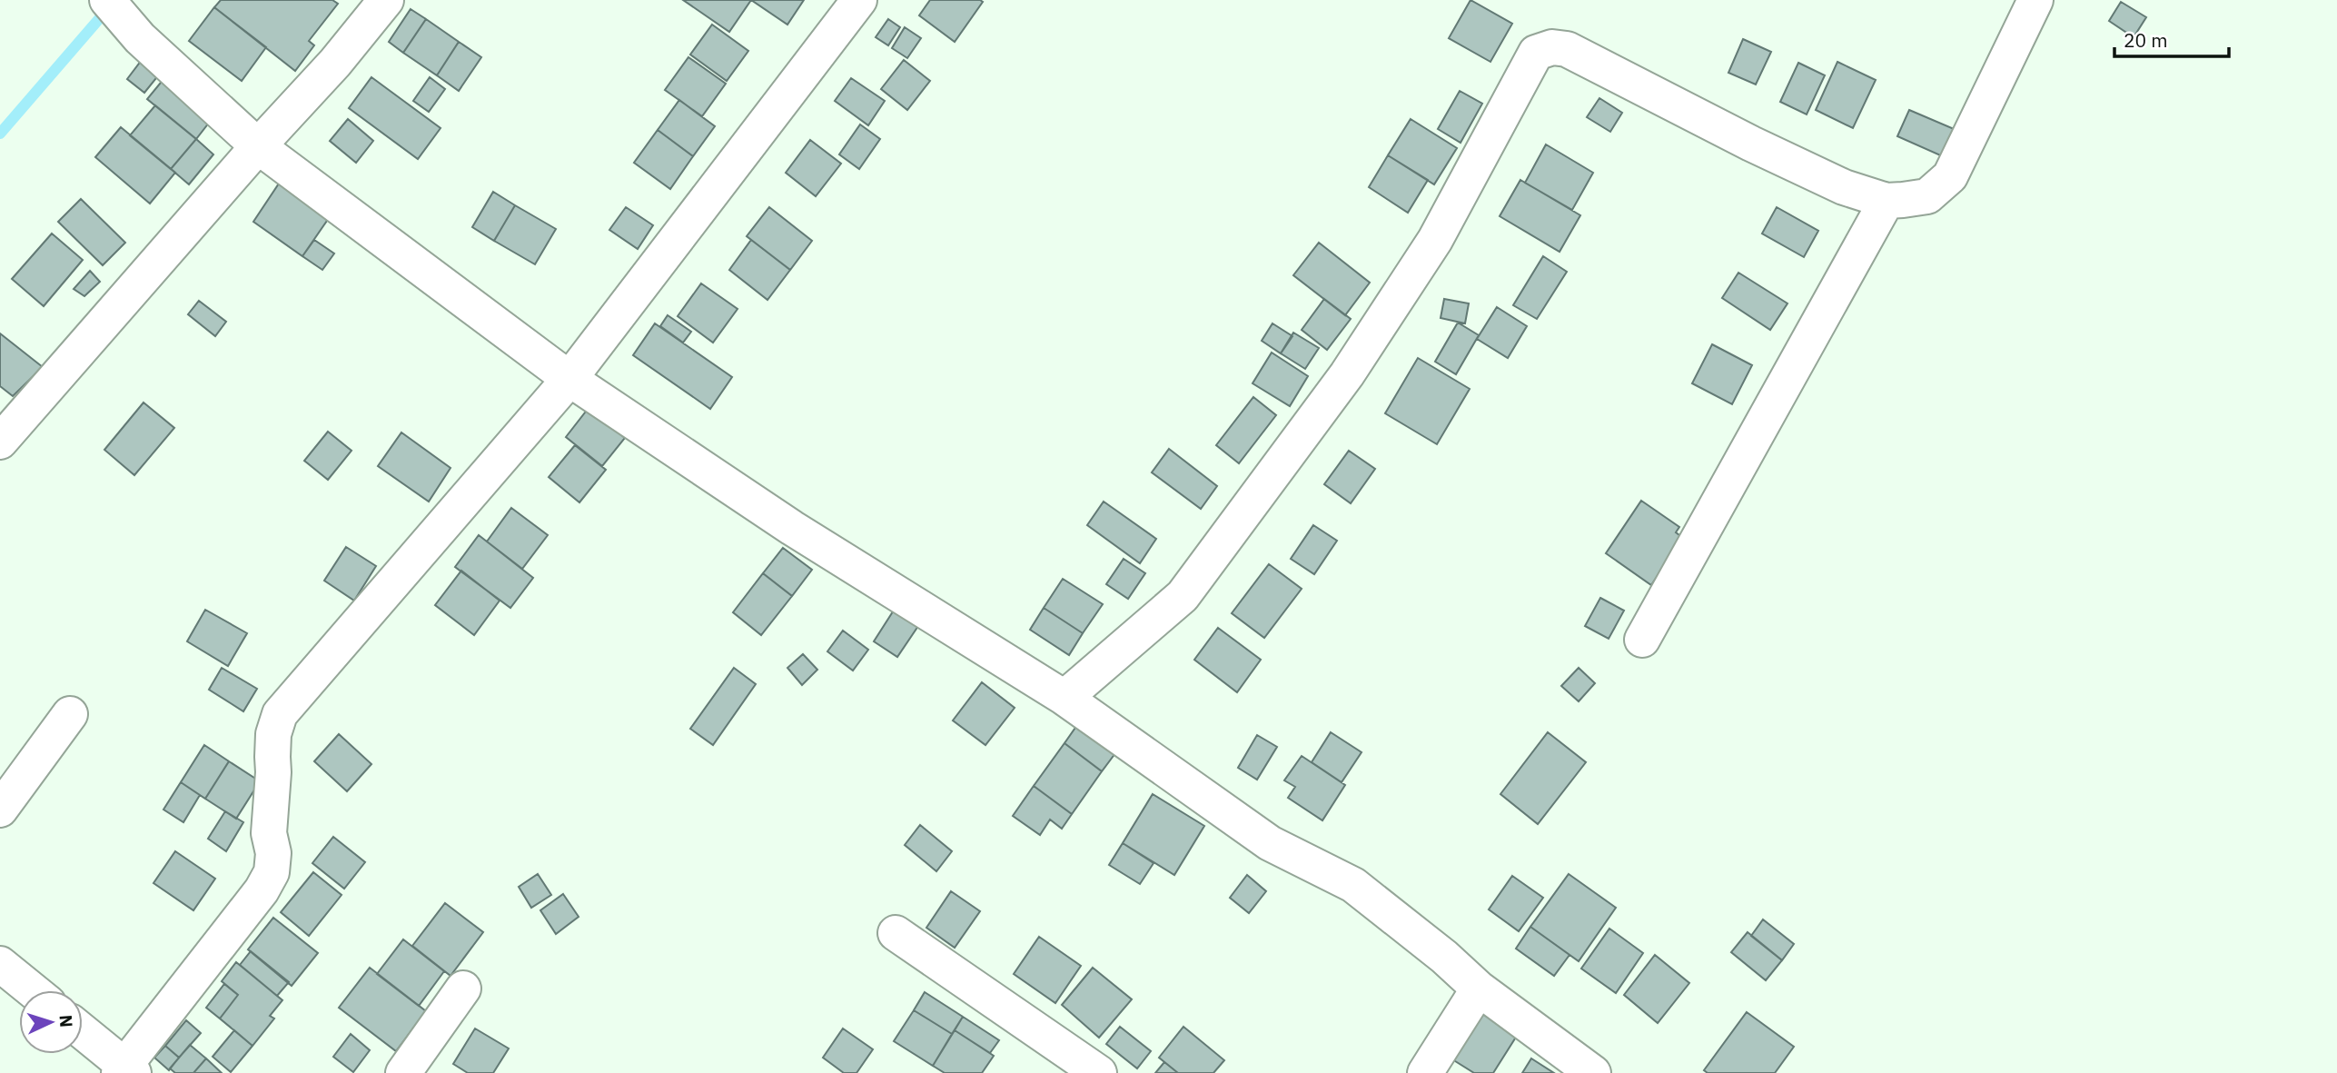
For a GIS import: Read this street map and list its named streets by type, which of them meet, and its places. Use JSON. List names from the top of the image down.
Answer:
{
  "scale_bar": "20 m",
  "north": "right"
}
